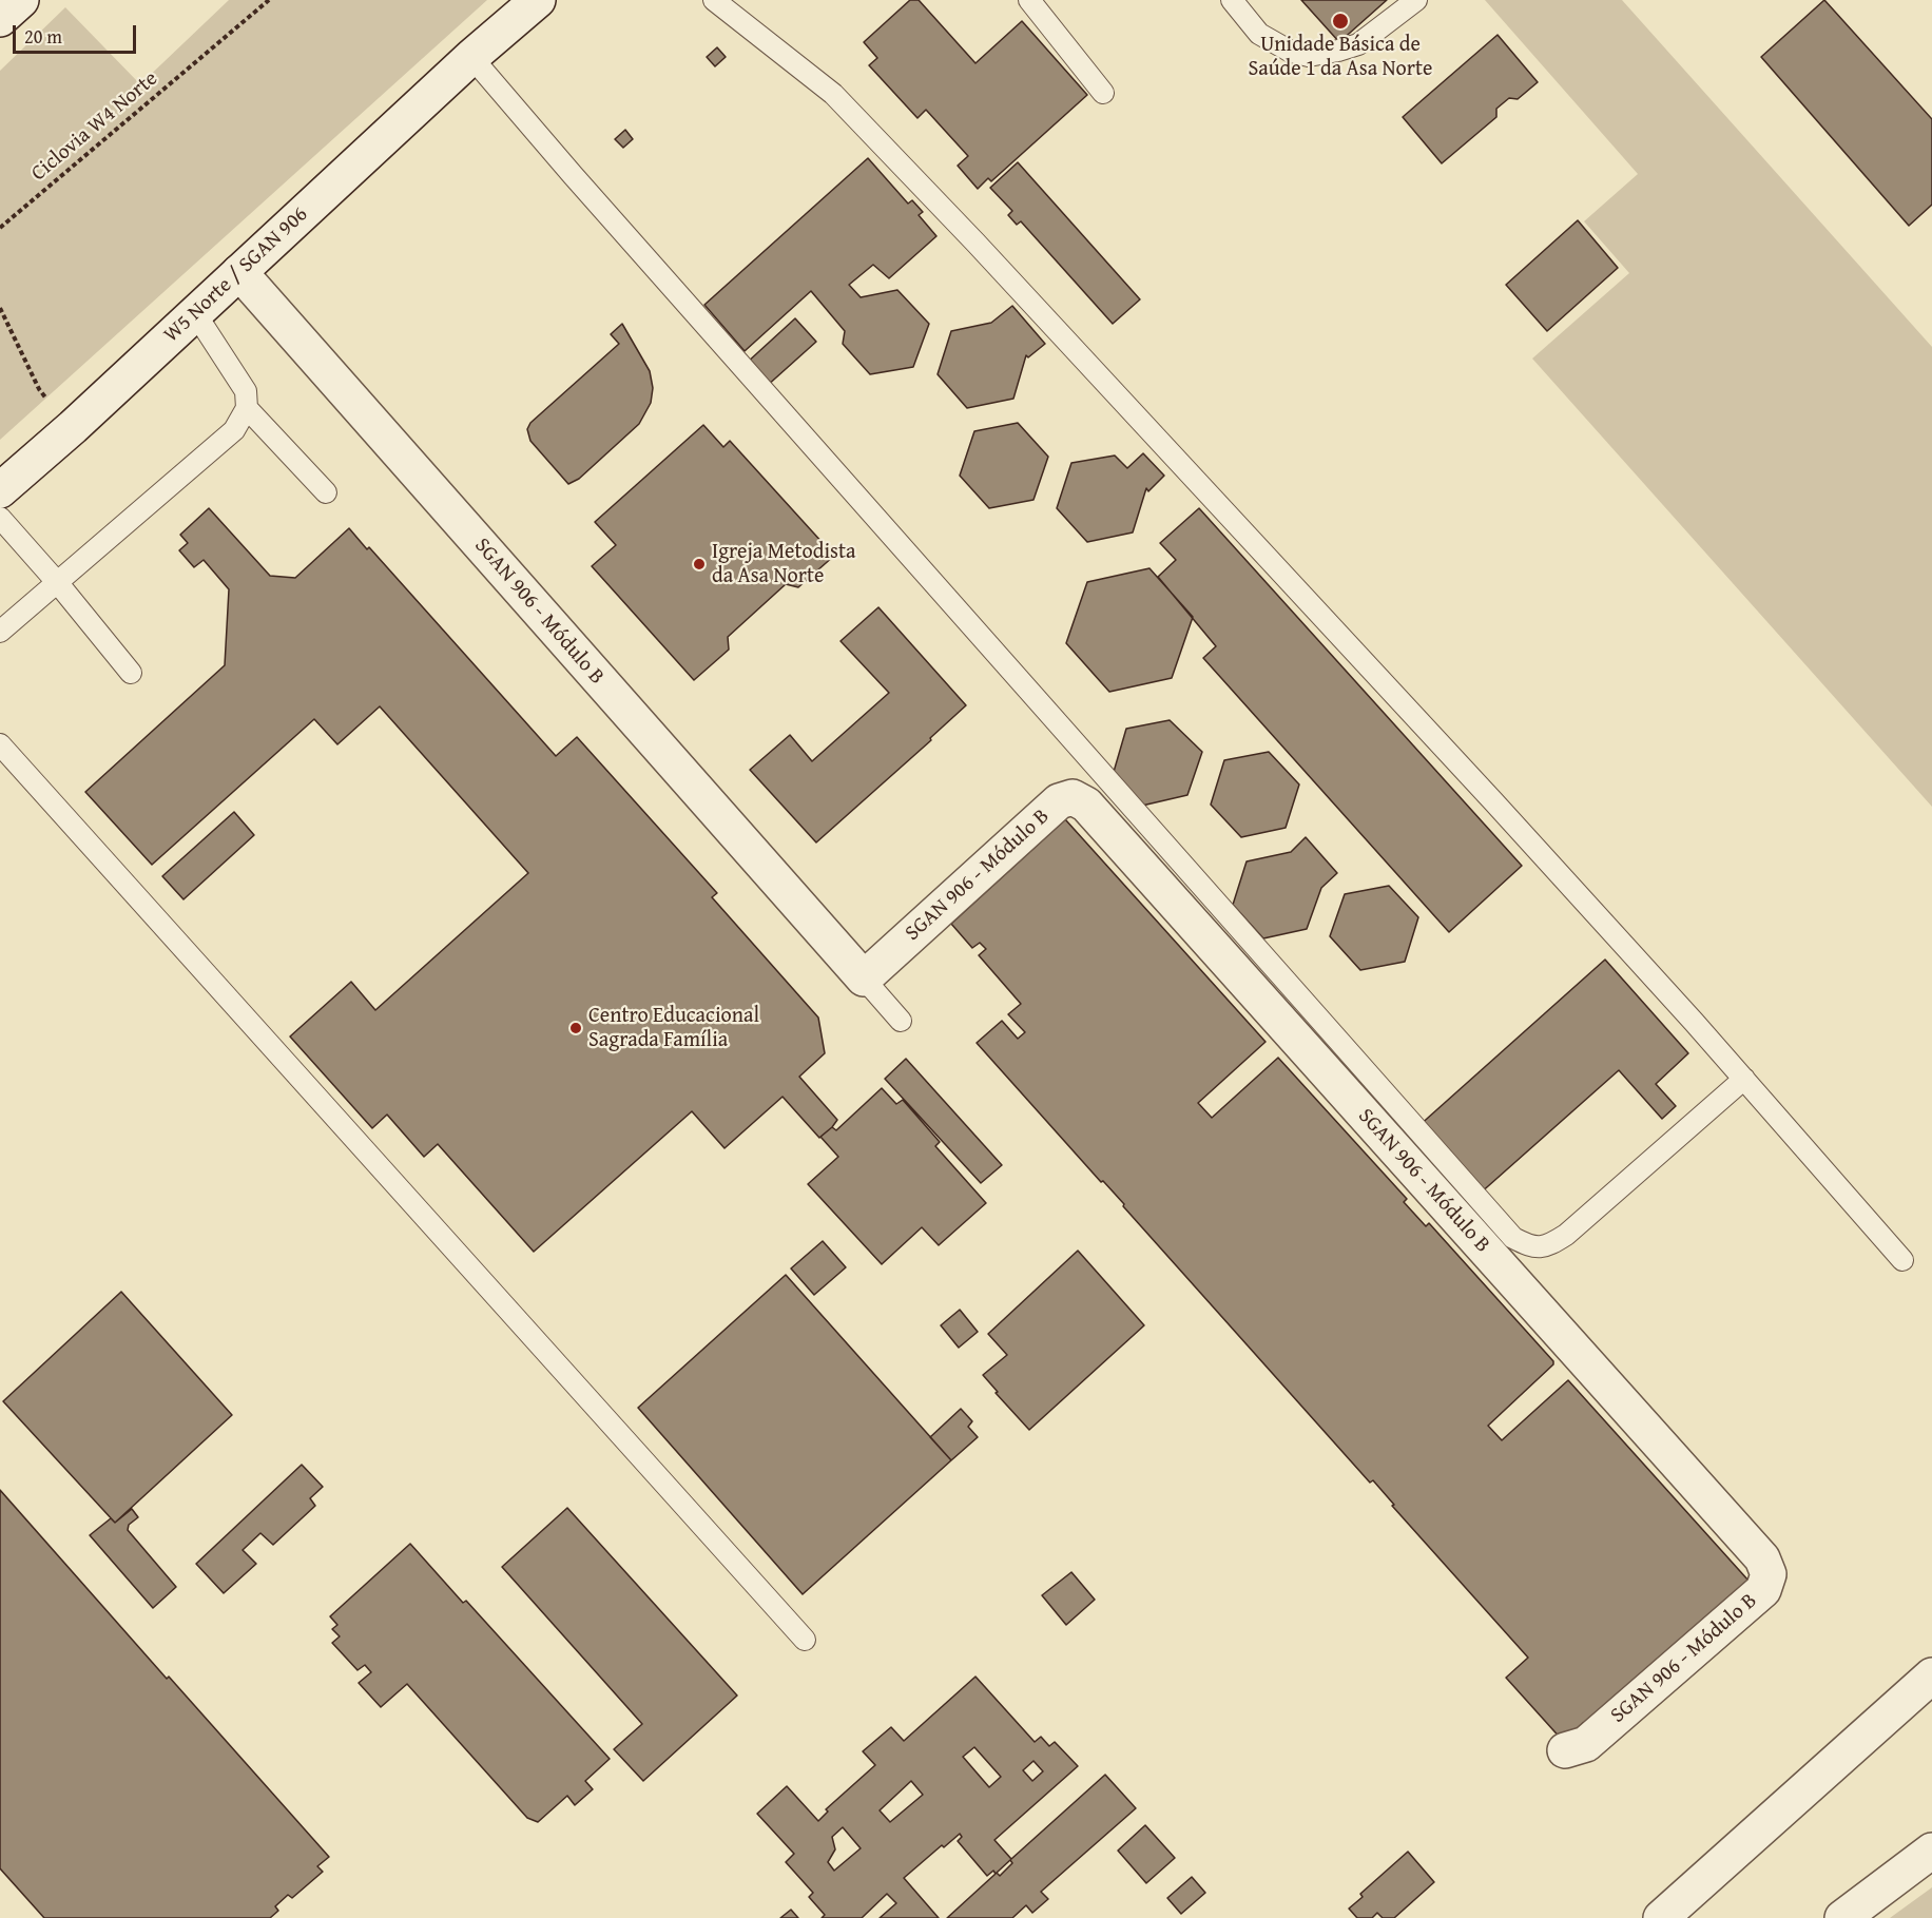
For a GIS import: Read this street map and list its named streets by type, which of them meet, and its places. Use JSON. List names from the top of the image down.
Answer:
{
  "streets": {
    "street": ["W5 Norte / SGAN 906", "SGAN 906 - Módulo B"],
    "path": ["Ciclovia W4 Norte"]
  },
  "crossings": [
    ["W5 Norte / SGAN 906", "SGAN 906 - Módulo B"]
  ],
  "places": ["Unidade Básica de Saúde 1 da Asa Norte", "Igreja Metodista da Asa Norte", "Centro Educacional Sagrada Família"],
  "scale_bar": "20 m"
}
